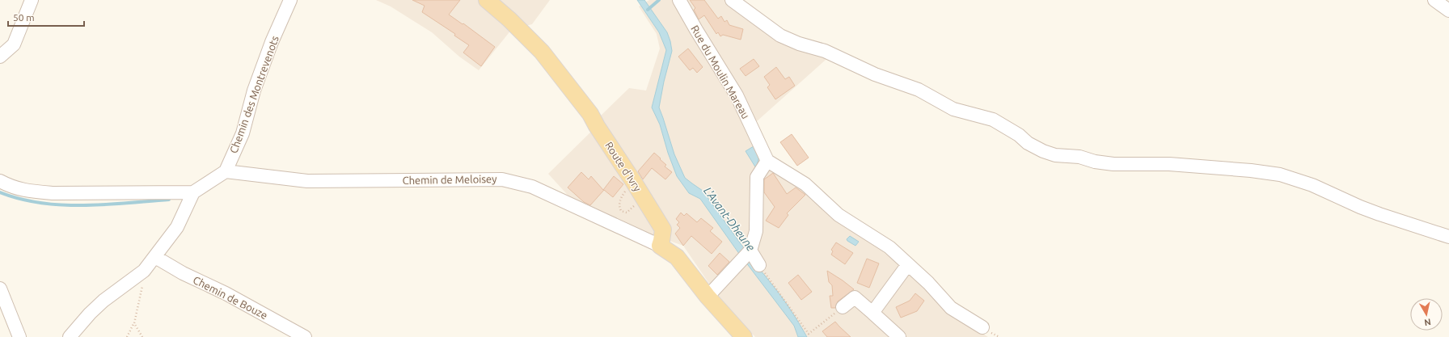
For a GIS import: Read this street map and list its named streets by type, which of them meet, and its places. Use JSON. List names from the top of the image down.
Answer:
{
  "streets": {
    "main road": ["Route d'Ivry"],
    "street": [
      "Rue du Moulin Mareau",
      "Chemin des Montrevenots",
      "Chemin de Meloisey",
      "Chemin de Bouze"
    ]
  },
  "crossings": [
    ["Chemin des Montrevenots", "Chemin de Meloisey"],
    ["Route d'Ivry", "Chemin de Meloisey"]
  ],
  "water": ["L'Avant-Dheune"],
  "scale_bar": "50 m",
  "north": "bottom"
}
